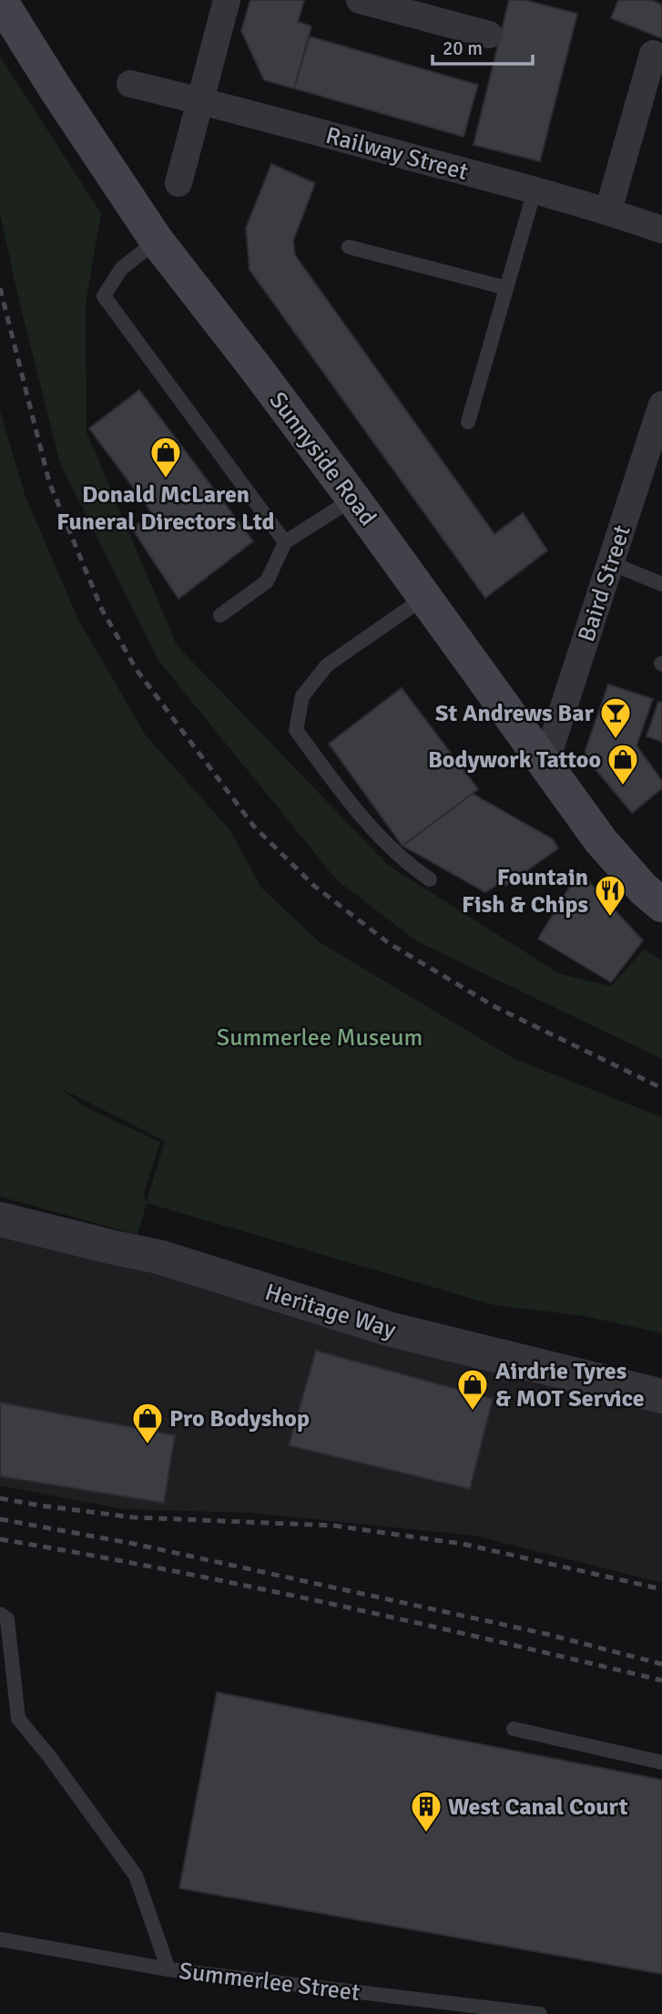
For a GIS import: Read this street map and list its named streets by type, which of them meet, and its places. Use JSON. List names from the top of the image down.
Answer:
{
  "streets": {
    "main road": ["Sunnyside Road"],
    "street": ["Railway Street", "Baird Street", "Heritage Way"],
    "lane": ["Summerlee Street"]
  },
  "crossings": [
    ["Sunnyside Road", "Baird Street"]
  ],
  "parks": ["Summerlee Museum"],
  "places": {
    "shop": [
      "Donald McLaren Funeral Directors Ltd",
      "Bodywork Tattoo",
      "Airdrie Tyres & MOT Service",
      "Pro Bodyshop"
    ],
    "bar": ["St Andrews Bar"],
    "restaurant": ["Fountain Fish & Chips"],
    "building": ["West Canal Court"]
  },
  "scale_bar": "20 m"
}
